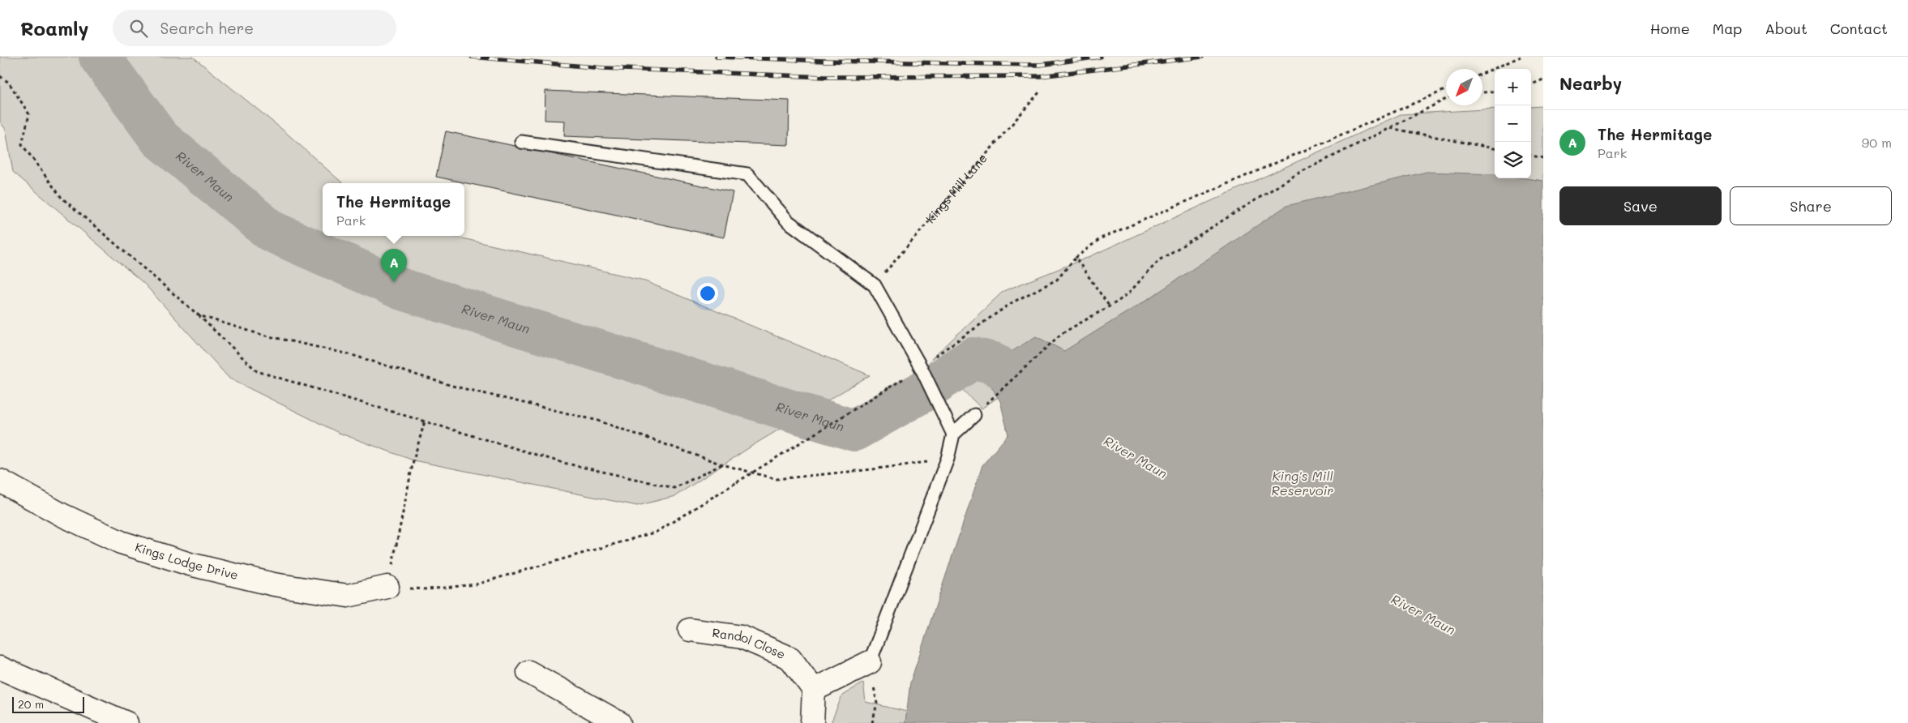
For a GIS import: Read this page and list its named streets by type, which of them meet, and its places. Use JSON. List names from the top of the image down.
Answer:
{
  "streets": {
    "street": ["Kings Lodge Drive", "Randol Close"],
    "path": ["Kings Mill Lane"]
  },
  "water": ["River Maun", "King's Mill Reservoir"],
  "scale_bar": "20 m",
  "north": "bottom left",
  "page": {
    "header": "Roamly",
    "search": "Search here",
    "nav": [
      "Home",
      "Map",
      "About",
      "Contact"
    ],
    "heading": "Nearby",
    "map_buttons": ["+", "−"],
    "list": [
      {
        "mark": "A",
        "name": "The Hermitage",
        "note": "Park",
        "value": "90 m"
      }
    ],
    "buttons": ["Save", "Share"],
    "popup": ["The Hermitage", "Park"],
    "pins": "A",
    "scale": "20 m"
  }
}
